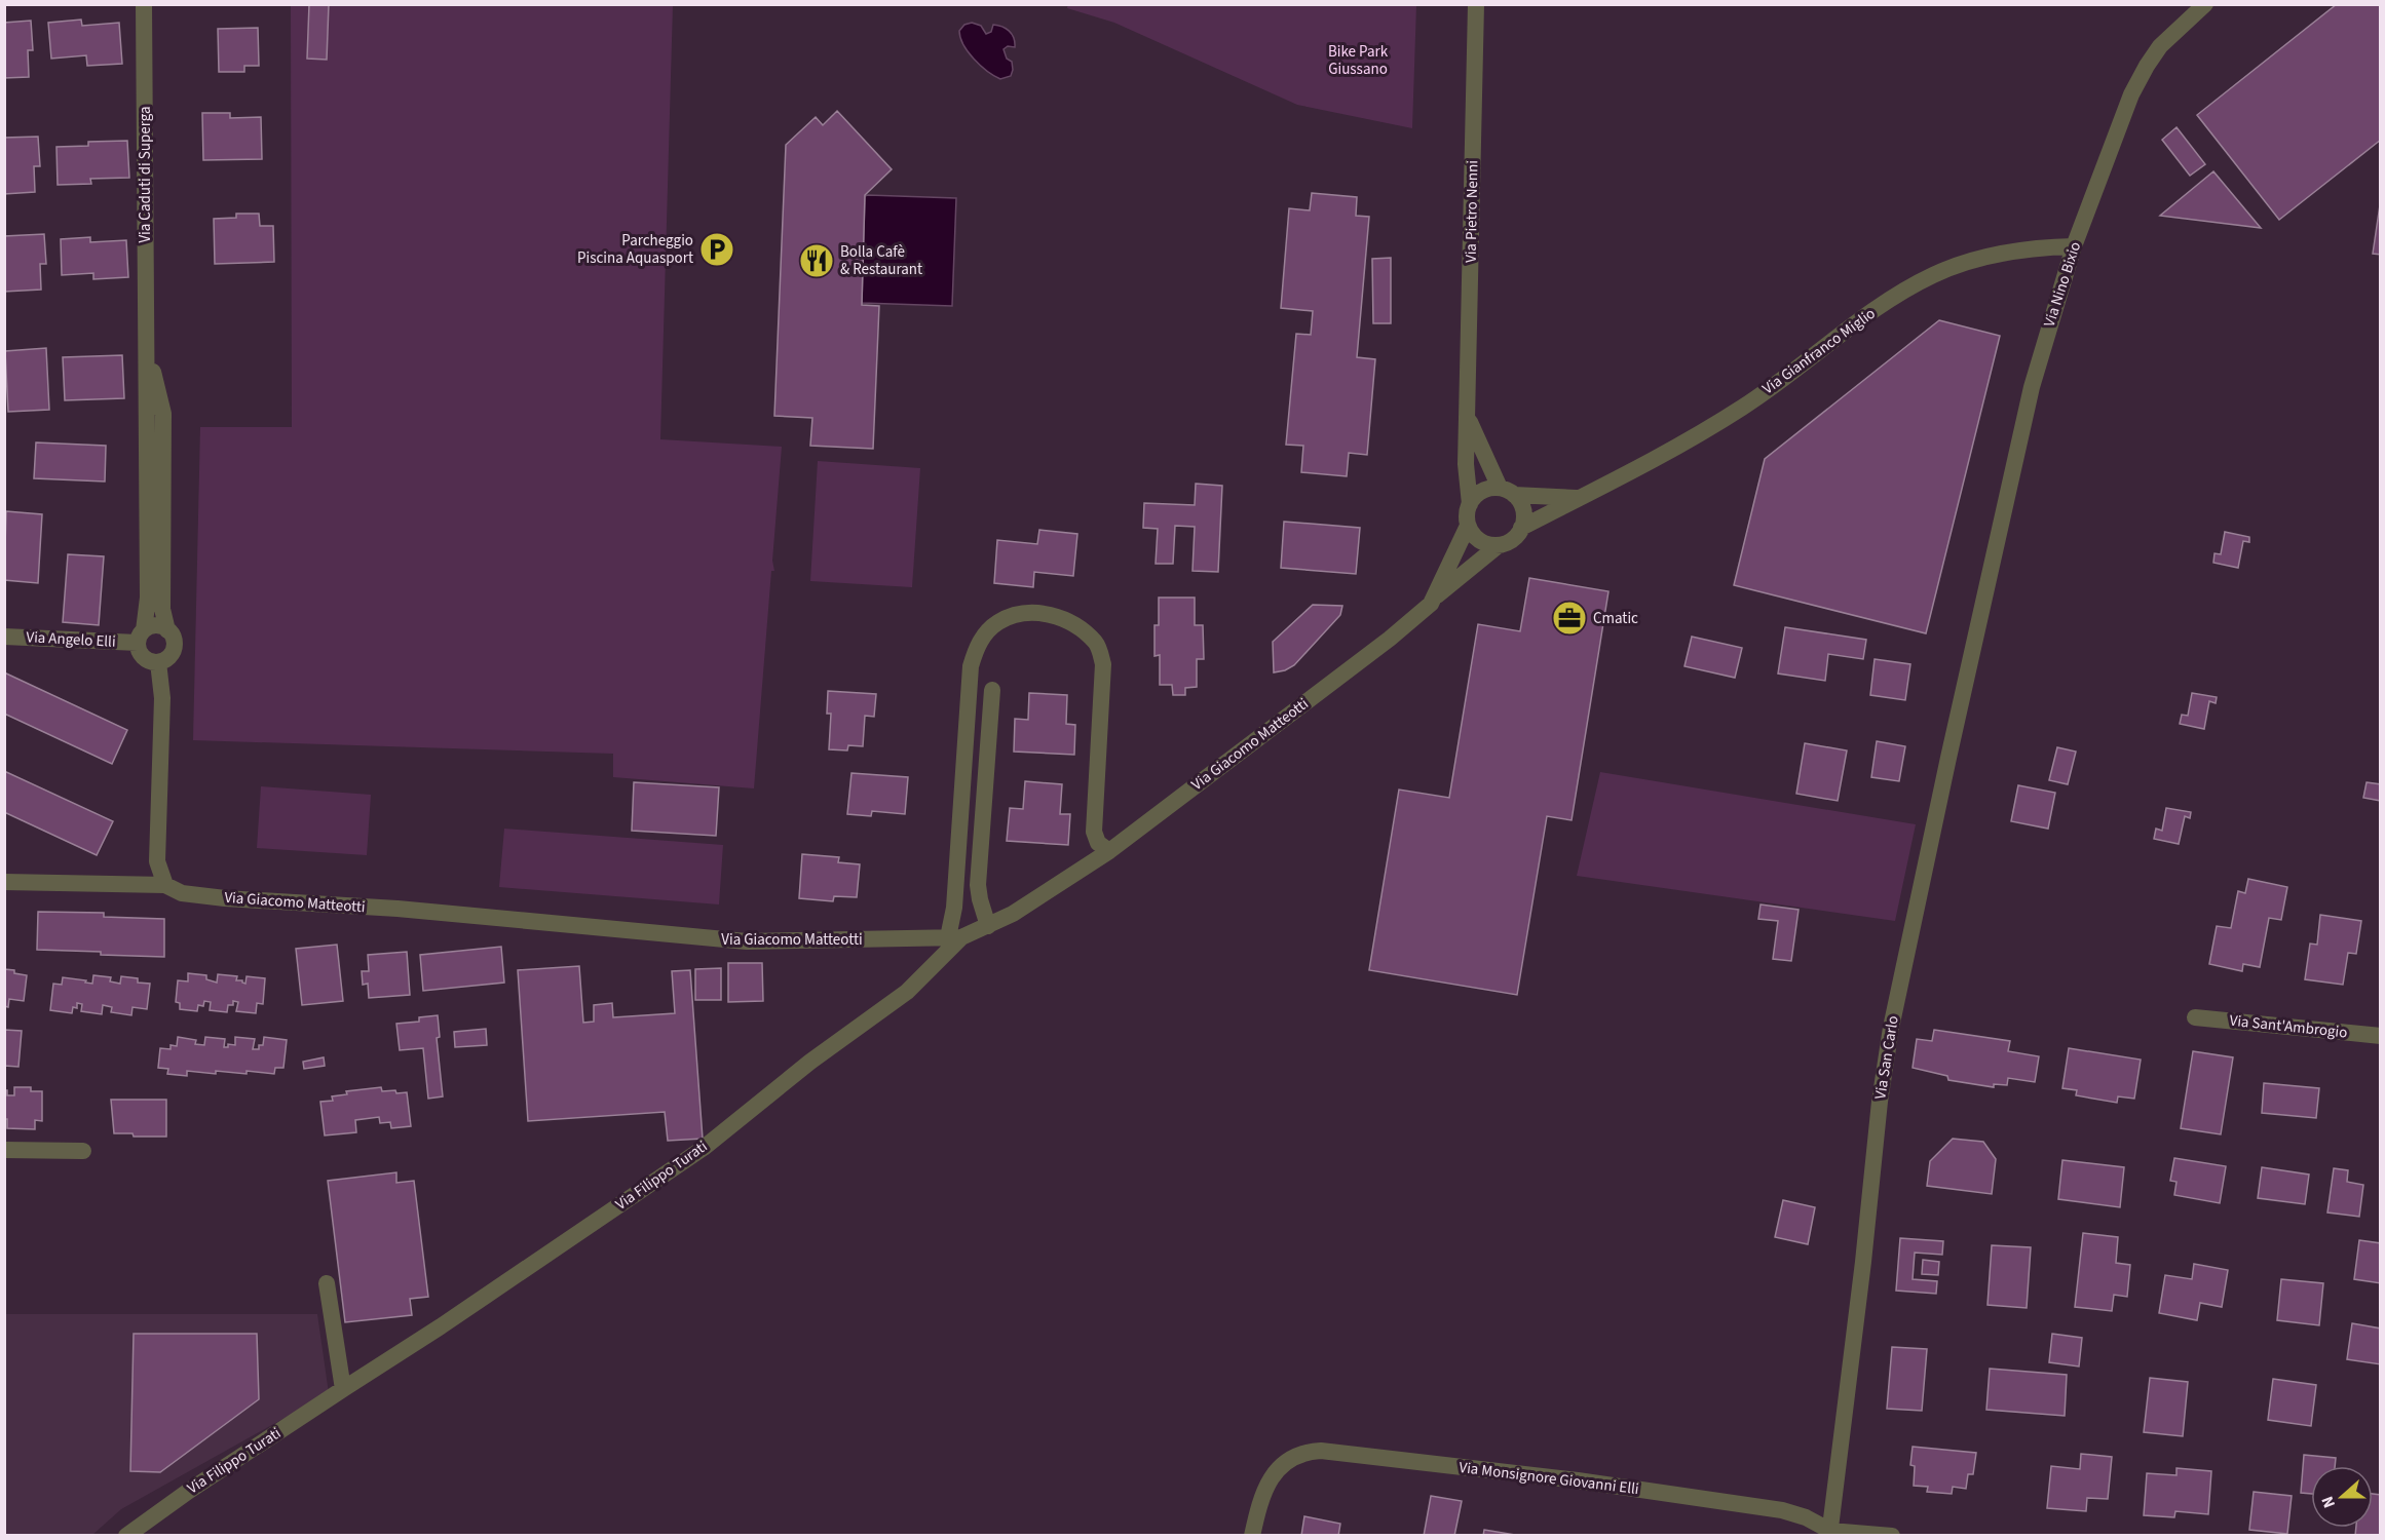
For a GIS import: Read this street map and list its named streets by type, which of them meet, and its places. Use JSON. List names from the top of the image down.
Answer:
{
  "streets": {
    "street": [
      "Via Caduti di Superga",
      "Via Pietro Nenni",
      "Via Nino Bixio",
      "Via Gianfranco Miglio",
      "Via Angelo Elli",
      "Via Giacomo Matteotti",
      "Via Sant'Ambrogio",
      "Via San Carlo",
      "Via Filippo Turati",
      "Via Monsignore Giovanni Elli"
    ]
  },
  "crossings": [
    ["Via Caduti di Superga", "Via Angelo Elli"],
    ["Via Pietro Nenni", "Via Gianfranco Miglio"],
    ["Via Pietro Nenni", "Via Giacomo Matteotti"],
    ["Via Nino Bixio", "Via Gianfranco Miglio"],
    ["Via Nino Bixio", "Via San Carlo"],
    ["Via Gianfranco Miglio", "Via Giacomo Matteotti"],
    ["Via Giacomo Matteotti", "Via Filippo Turati"],
    ["Via San Carlo", "Via Monsignore Giovanni Elli"]
  ],
  "parks": ["Bike Park Giussano"],
  "places": {
    "parking": ["Parcheggio Piscina Aquasport"],
    "restaurant": ["Bolla Cafè & Restaurant"],
    "office": ["Cmatic"]
  },
  "north": "left"
}
